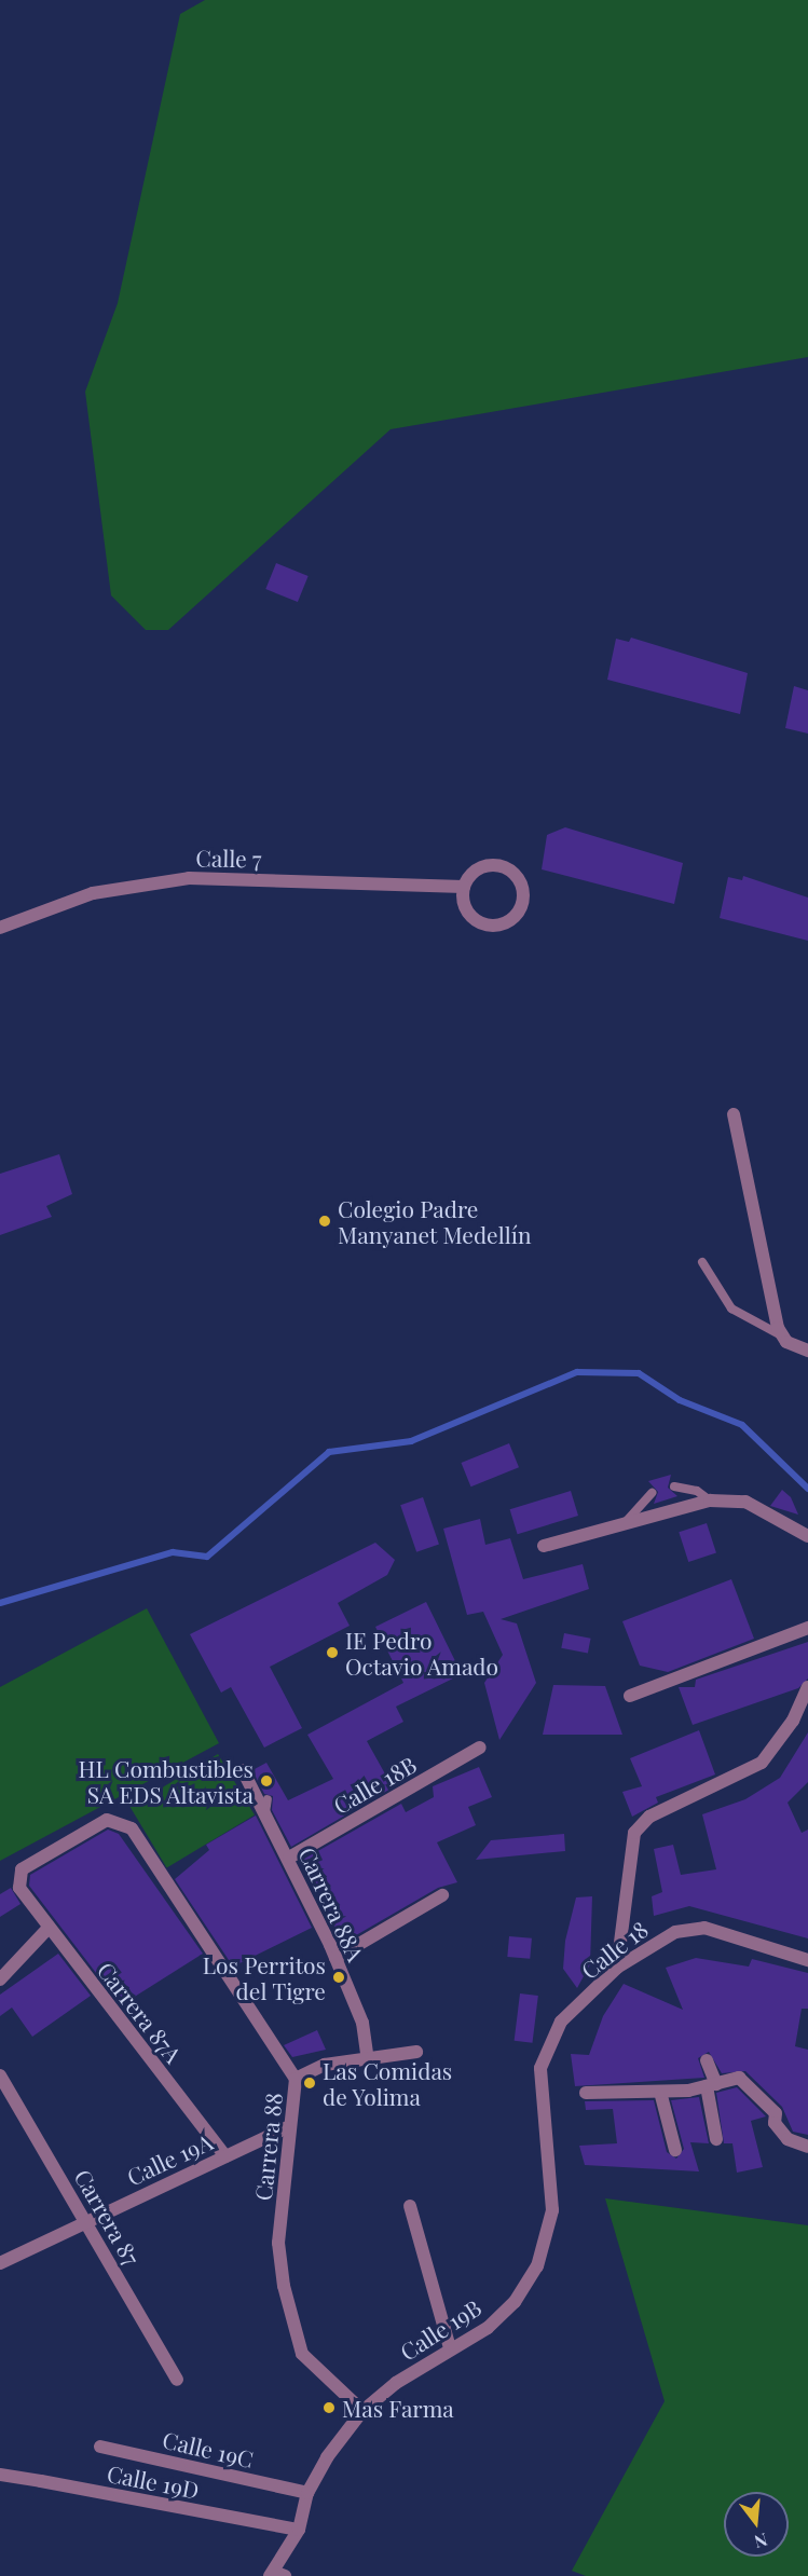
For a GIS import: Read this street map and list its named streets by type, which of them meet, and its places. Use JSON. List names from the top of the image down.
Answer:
{
  "streets": {
    "street": [
      "Calle 7",
      "Calle 18B",
      "Carrera 88A",
      "Calle 18",
      "Carrera 87A",
      "Carrera 88",
      "Calle 19A",
      "Carrera 87",
      "Calle 19B",
      "Calle 19C",
      "Calle 19D"
    ]
  },
  "crossings": [
    ["Calle 18B", "Carrera 88A"],
    ["Calle 18", "Calle 19B"],
    ["Carrera 87A", "Carrera 88"],
    ["Carrera 87A", "Calle 19A"],
    ["Carrera 88", "Calle 19A"],
    ["Carrera 88", "Calle 19B"],
    ["Calle 19A", "Carrera 87"],
    ["Calle 19B", "Calle 19C"],
    ["Calle 19B", "Calle 19D"]
  ],
  "places": [
    "Colegio Padre Manyanet Medellín",
    "IE Pedro Octavio Amado",
    "HL Combustibles SA EDS Altavista",
    "Los Perritos del Tigre",
    "Las Comidas de Yolima",
    "Mas Farma"
  ],
  "north": "bottom"
}
